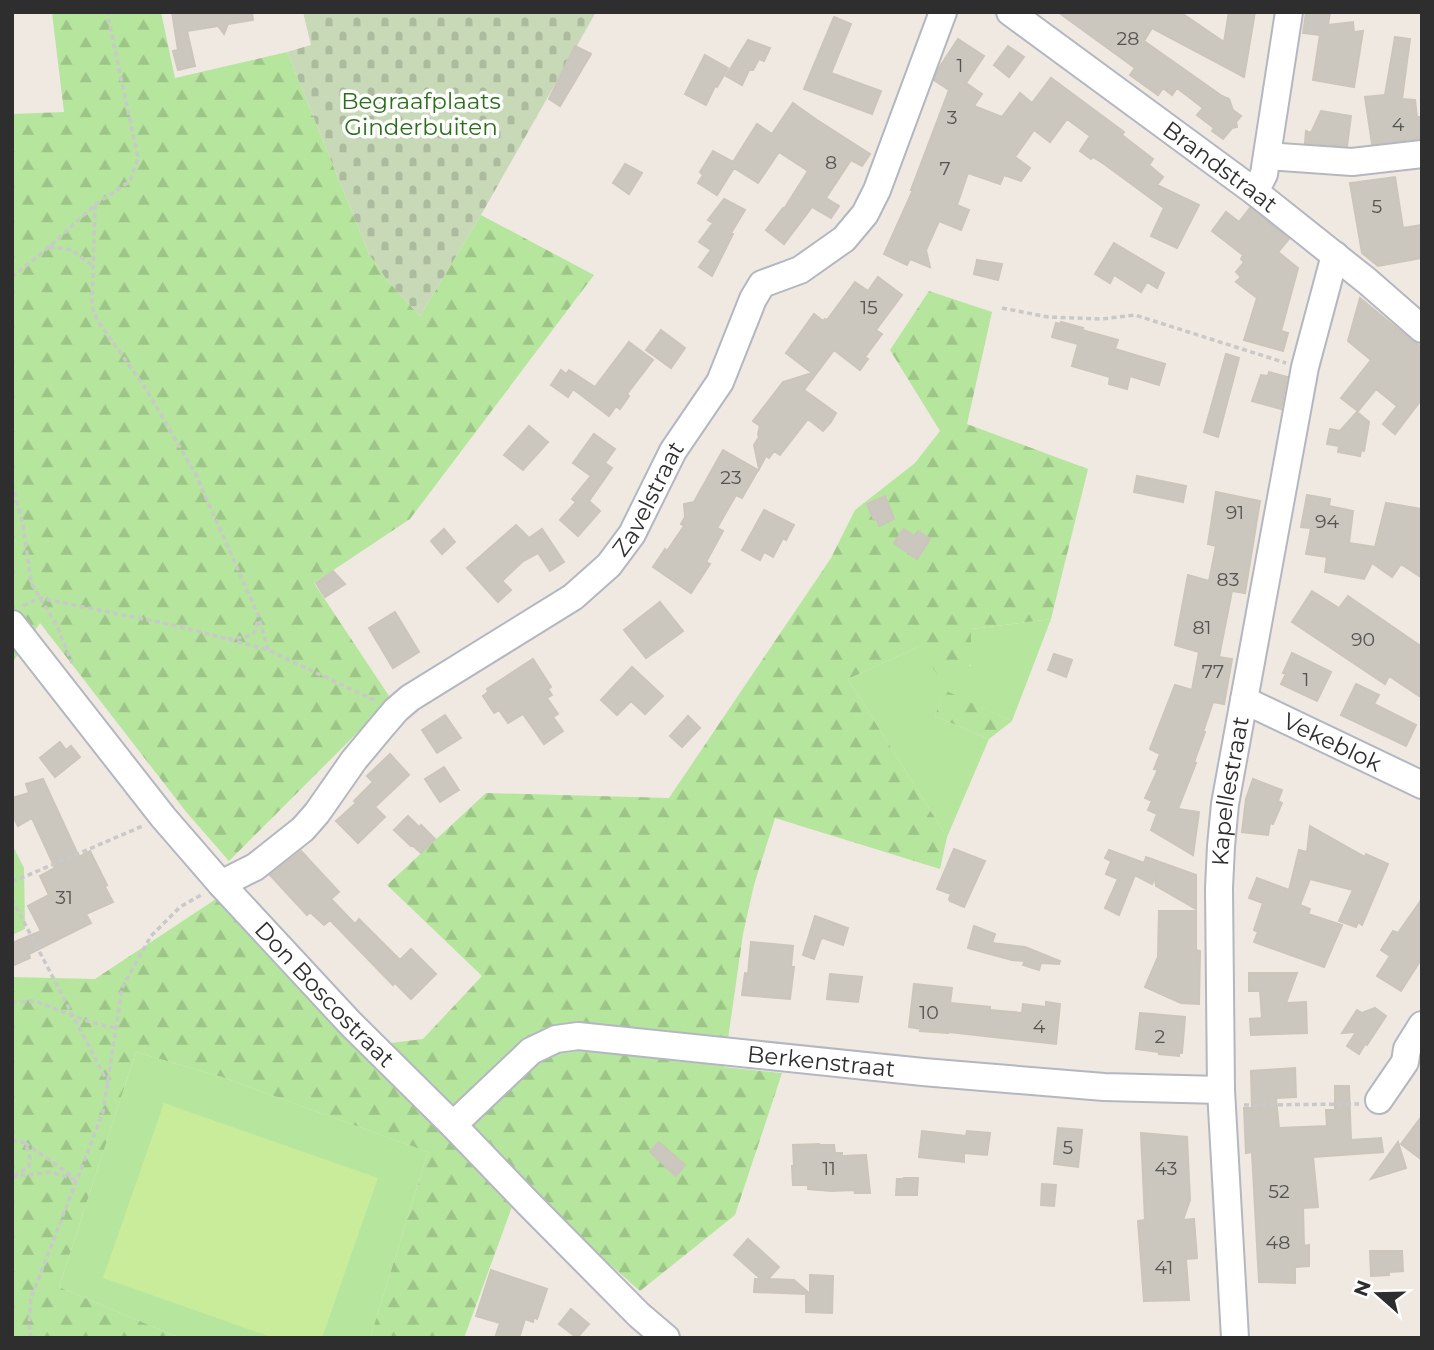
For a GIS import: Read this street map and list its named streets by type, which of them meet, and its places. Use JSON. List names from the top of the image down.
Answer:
{
  "streets": {
    "street": [
      "Brandstraat",
      "Zavelstraat",
      "Vekeblok",
      "Kapellestraat",
      "Don Boscostraat",
      "Berkenstraat"
    ]
  },
  "crossings": [
    ["Brandstraat", "Kapellestraat"],
    ["Zavelstraat", "Don Boscostraat"],
    ["Vekeblok", "Kapellestraat"],
    ["Kapellestraat", "Berkenstraat"],
    ["Don Boscostraat", "Berkenstraat"]
  ],
  "parks": ["Begraafplaats Ginderbuiten"],
  "house_numbers": [
    "28",
    "1",
    "3",
    "4",
    "8",
    "7",
    "5",
    "15",
    "23",
    "91",
    "94",
    "83",
    "81",
    "90",
    "77",
    "1",
    "31",
    "10",
    "4",
    "2",
    "5",
    "11",
    "43",
    "52",
    "48",
    "41"
  ],
  "north": "left"
}
